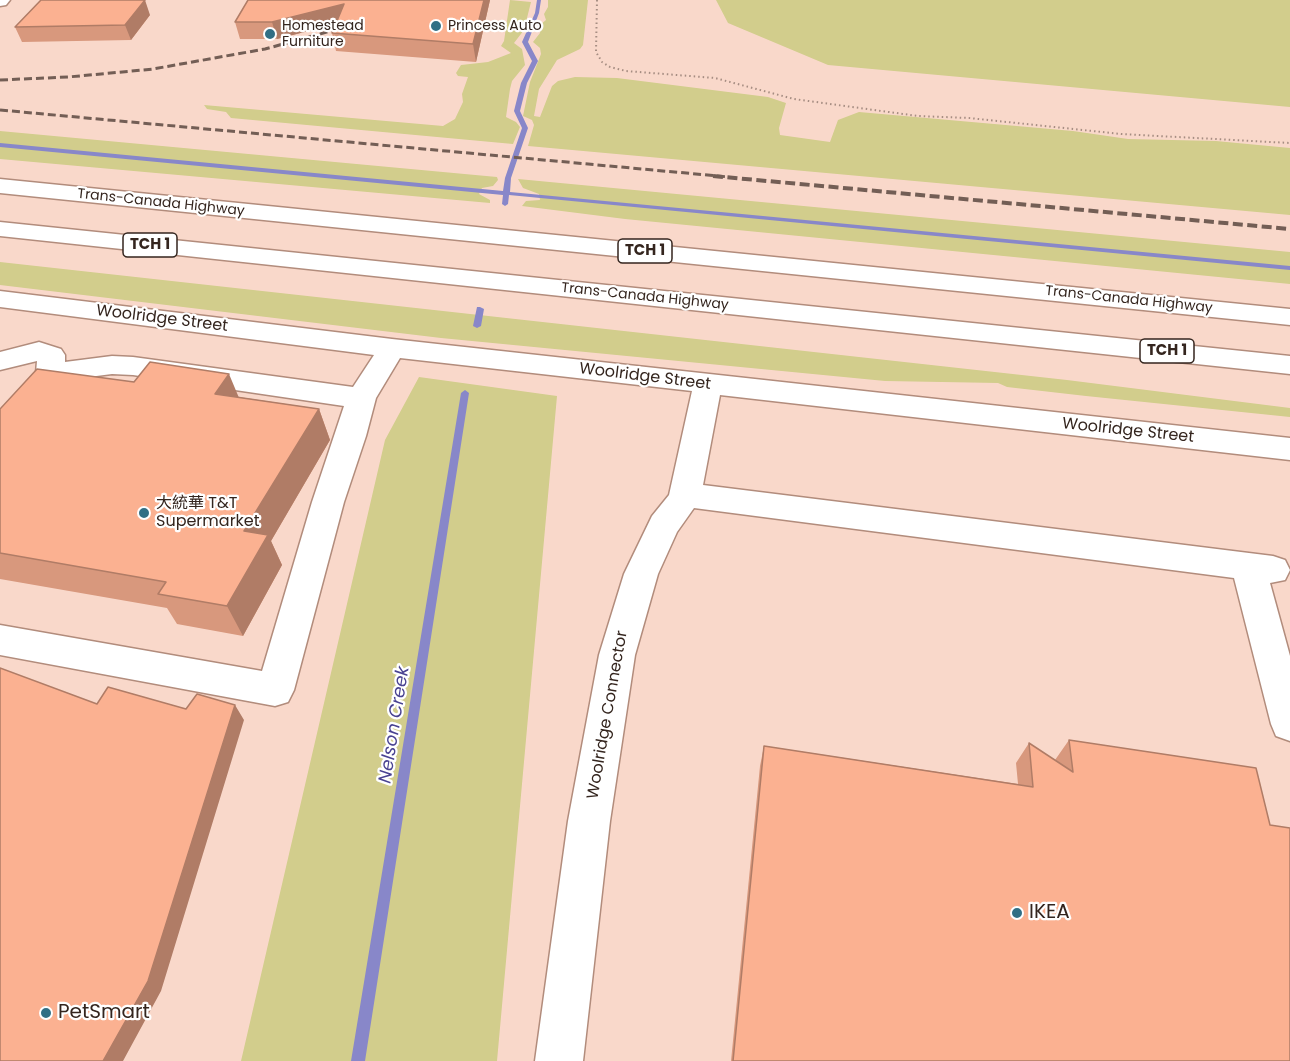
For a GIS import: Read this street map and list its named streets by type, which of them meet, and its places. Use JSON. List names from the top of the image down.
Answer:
{
  "streets": {
    "main road": [
      "Trans-Canada Highway",
      "TCH 1",
      "Woolridge Street",
      "Woolridge Connector"
    ]
  },
  "crossings": [
    ["Woolridge Street", "Woolridge Connector"]
  ],
  "water": ["Nelson Creek"],
  "places": [
    "Princess Auto",
    "Homestead Furniture",
    "大統華 T&T Supermarket",
    "IKEA",
    "PetSmart"
  ]
}
